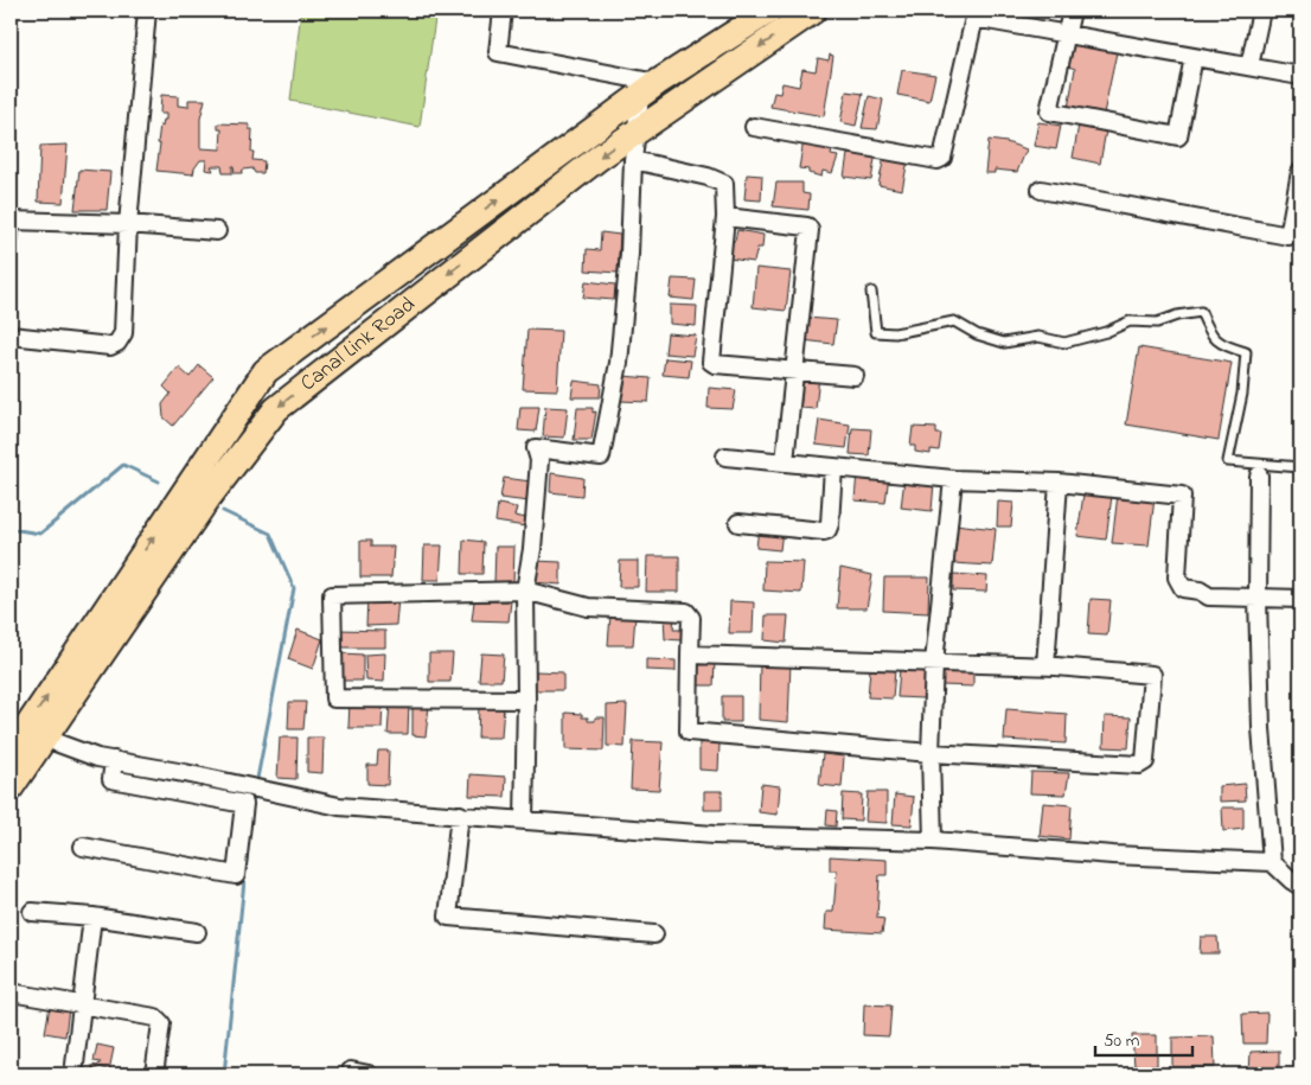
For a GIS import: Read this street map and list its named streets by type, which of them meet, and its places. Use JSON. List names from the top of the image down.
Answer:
{
  "streets": {
    "main road": ["Canal Link Road"]
  },
  "scale_bar": "50 m"
}
